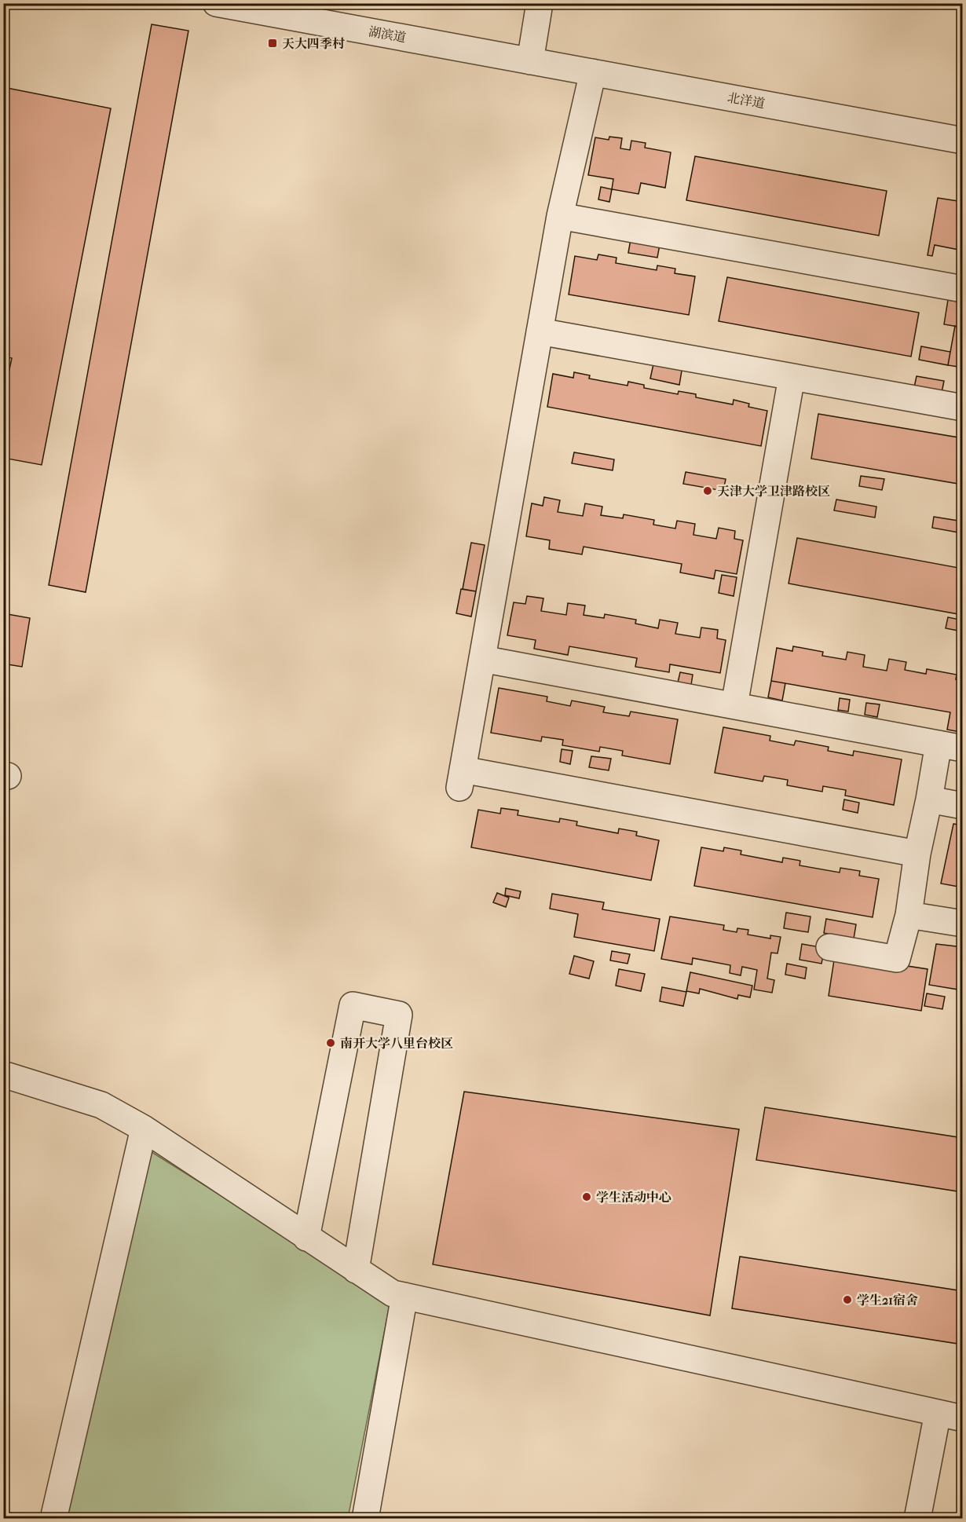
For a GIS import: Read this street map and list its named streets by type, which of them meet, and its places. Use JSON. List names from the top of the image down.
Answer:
{
  "streets": {
    "street": ["湖滨道", "北洋道"]
  },
  "crossings": [
    ["湖滨道", "北洋道"]
  ],
  "places": {
    "transit": ["天大四季村"],
    "other": [
      "天津大学卫津路校区",
      "南开大学八里台校区",
      "学生活动中心",
      "学生21宿舍"
    ]
  }
}
